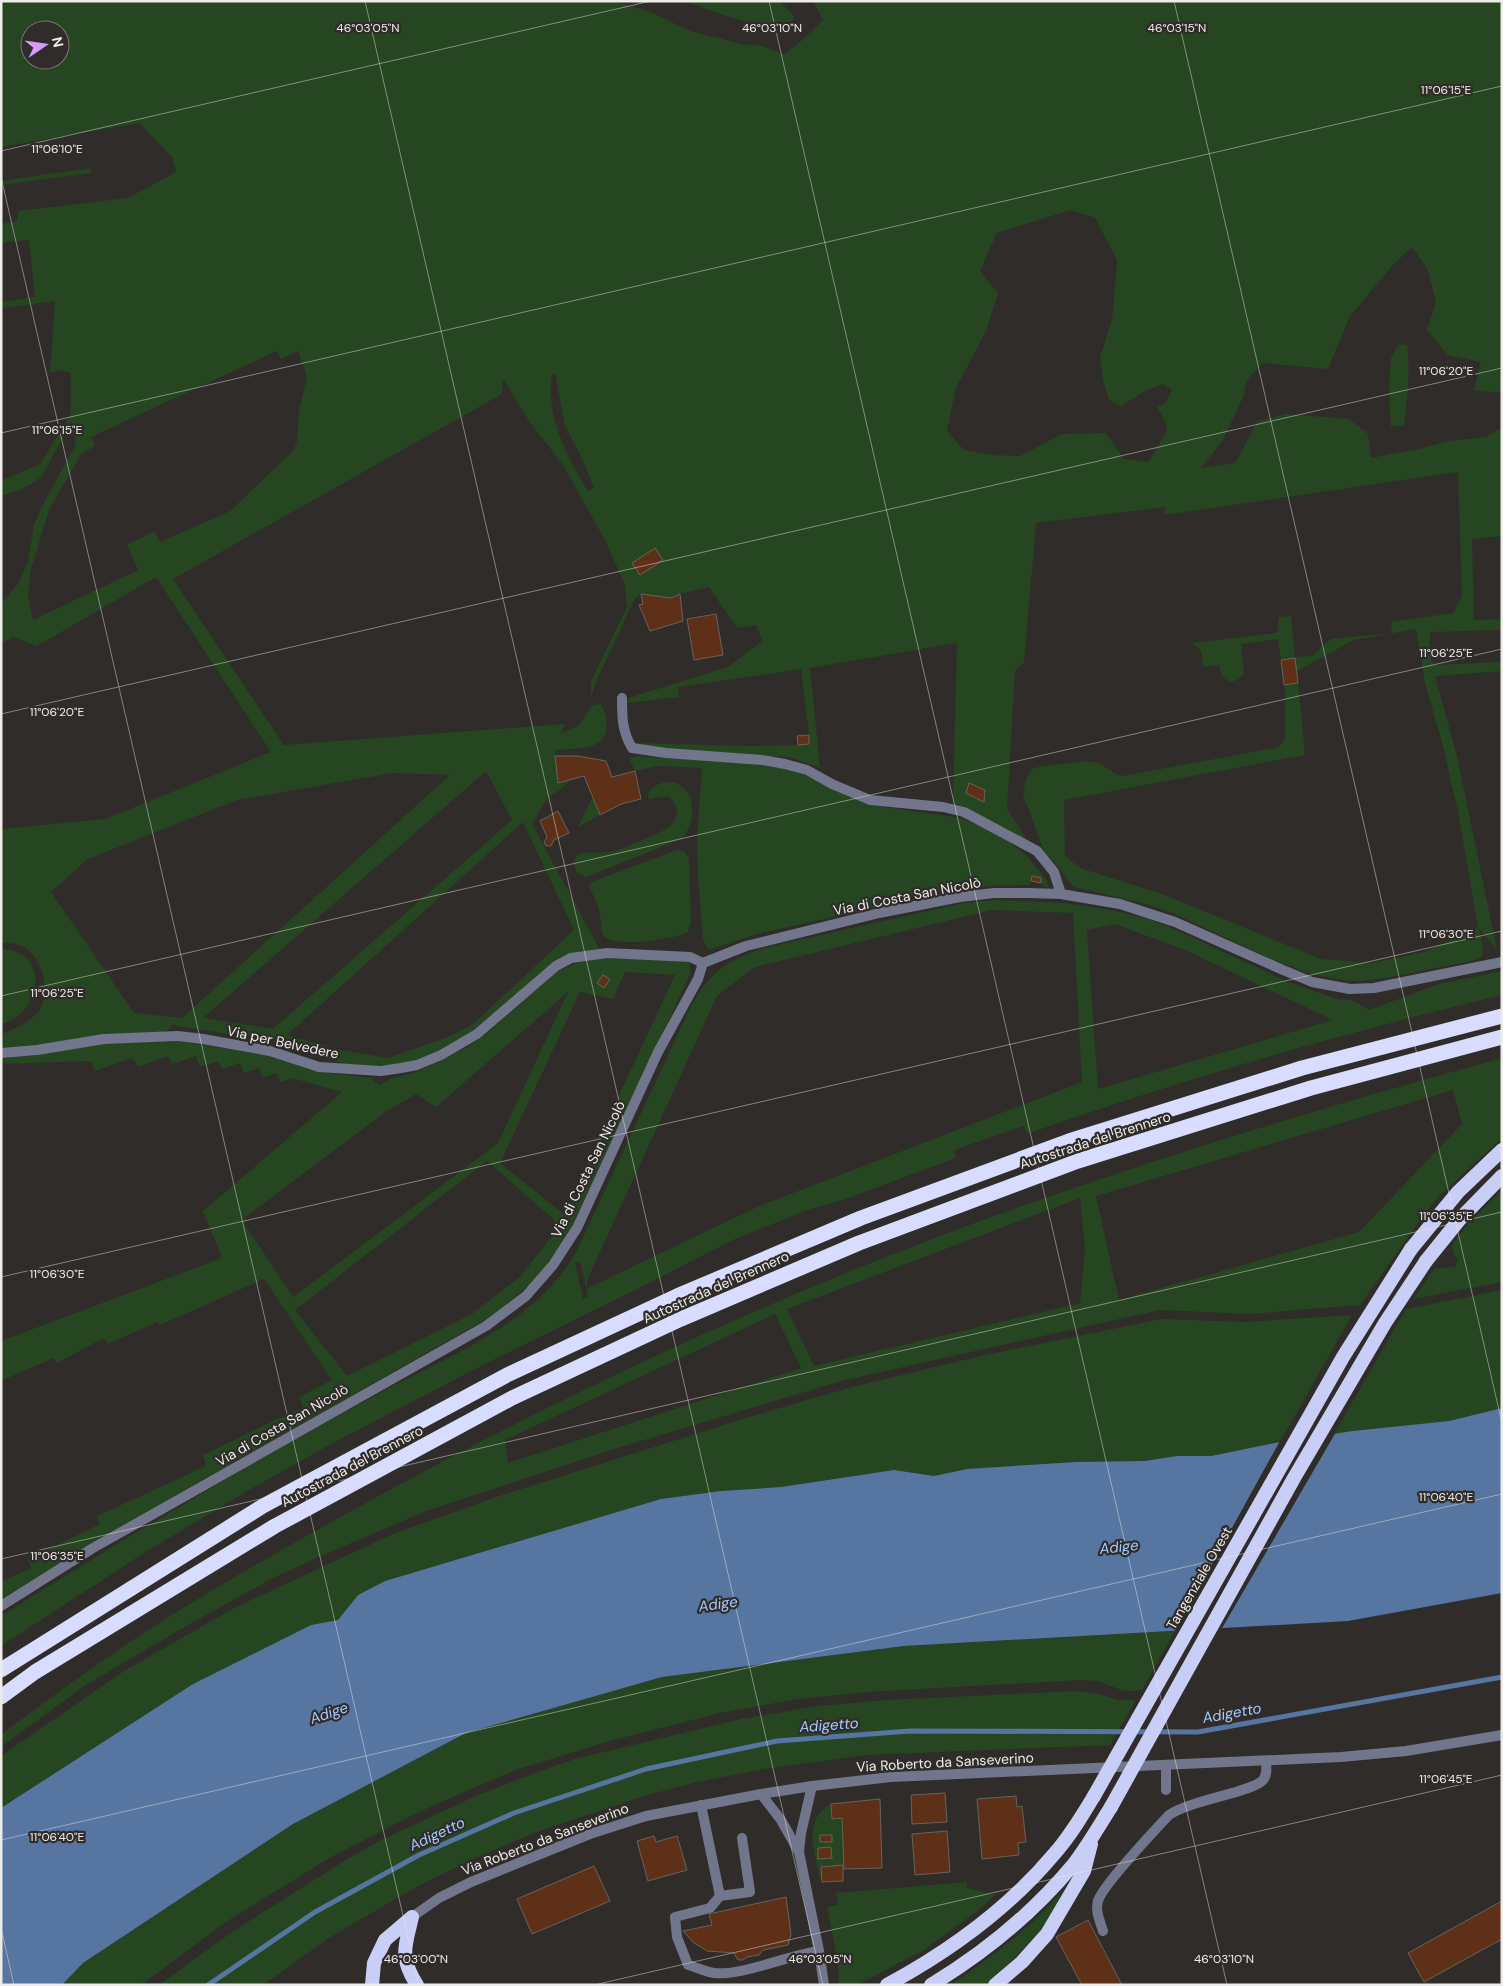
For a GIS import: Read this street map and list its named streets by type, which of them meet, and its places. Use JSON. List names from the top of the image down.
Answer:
{
  "streets": {
    "highway": ["Autostrada del Brennero", "Tangenziale Ovest"],
    "street": ["Via di Costa San Nicolò", "Via per Belvedere", "Via Roberto da Sanseverino"]
  },
  "crossings": [
    ["Via di Costa San Nicolò", "Via per Belvedere"]
  ],
  "water": ["Adige", "Adigetto"],
  "north": "right",
  "coordinates": [
    "46°03'05\"N",
    "46°03'10\"N",
    "46°03'15\"N",
    "11°06'15\"E",
    "11°06'10\"E",
    "11°06'20\"E",
    "11°06'25\"E",
    "11°06'30\"E",
    "11°06'35\"E",
    "11°06'40\"E",
    "11°06'45\"E",
    "46°03'00\"N"
  ]
}
